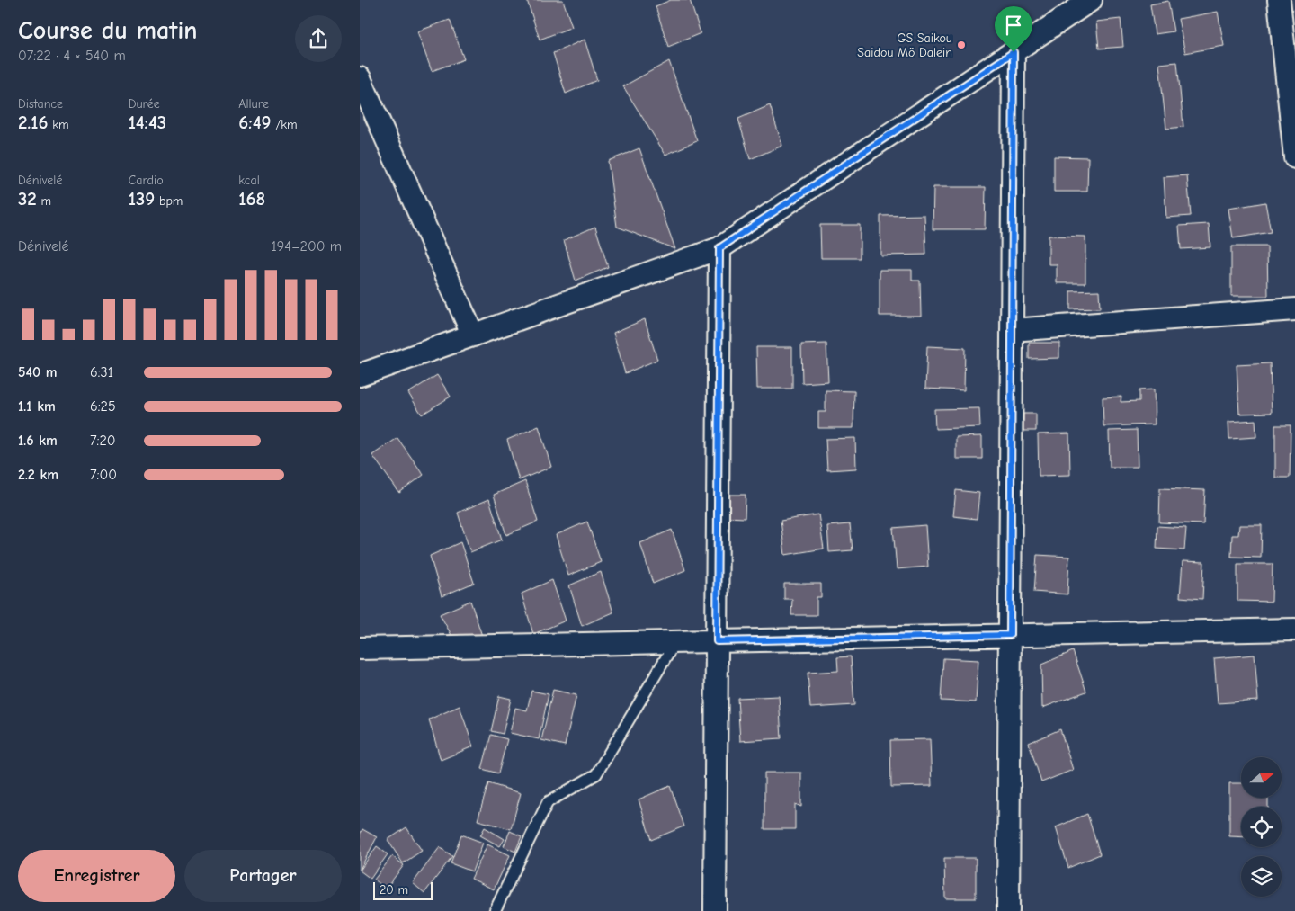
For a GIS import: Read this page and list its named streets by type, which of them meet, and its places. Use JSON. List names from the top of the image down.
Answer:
{
  "places": ["GS Saikou Saidou Mö Dalein"],
  "scale_bar": "20 m",
  "north": "right",
  "page": {
    "heading": ["Course du matin", "07:22 · 4 × 540 m"],
    "stats": [
      ["Distance", "2.16 km"],
      ["Durée", "14:43"],
      ["Allure", "6:49 /km"],
      ["Dénivelé", "32 m"],
      ["Cardio", "139 bpm"],
      ["kcal", "168"]
    ],
    "chart": ["Dénivelé", "194–200 m"],
    "list": [
      {
        "name": "540 m",
        "note": "6:31"
      },
      {
        "name": "1.1 km",
        "note": "6:25"
      },
      {
        "name": "1.6 km",
        "note": "7:20"
      },
      {
        "name": "2.2 km",
        "note": "7:00"
      }
    ],
    "buttons": ["Enregistrer", "Partager"],
    "scale": "20 m"
  }
}
